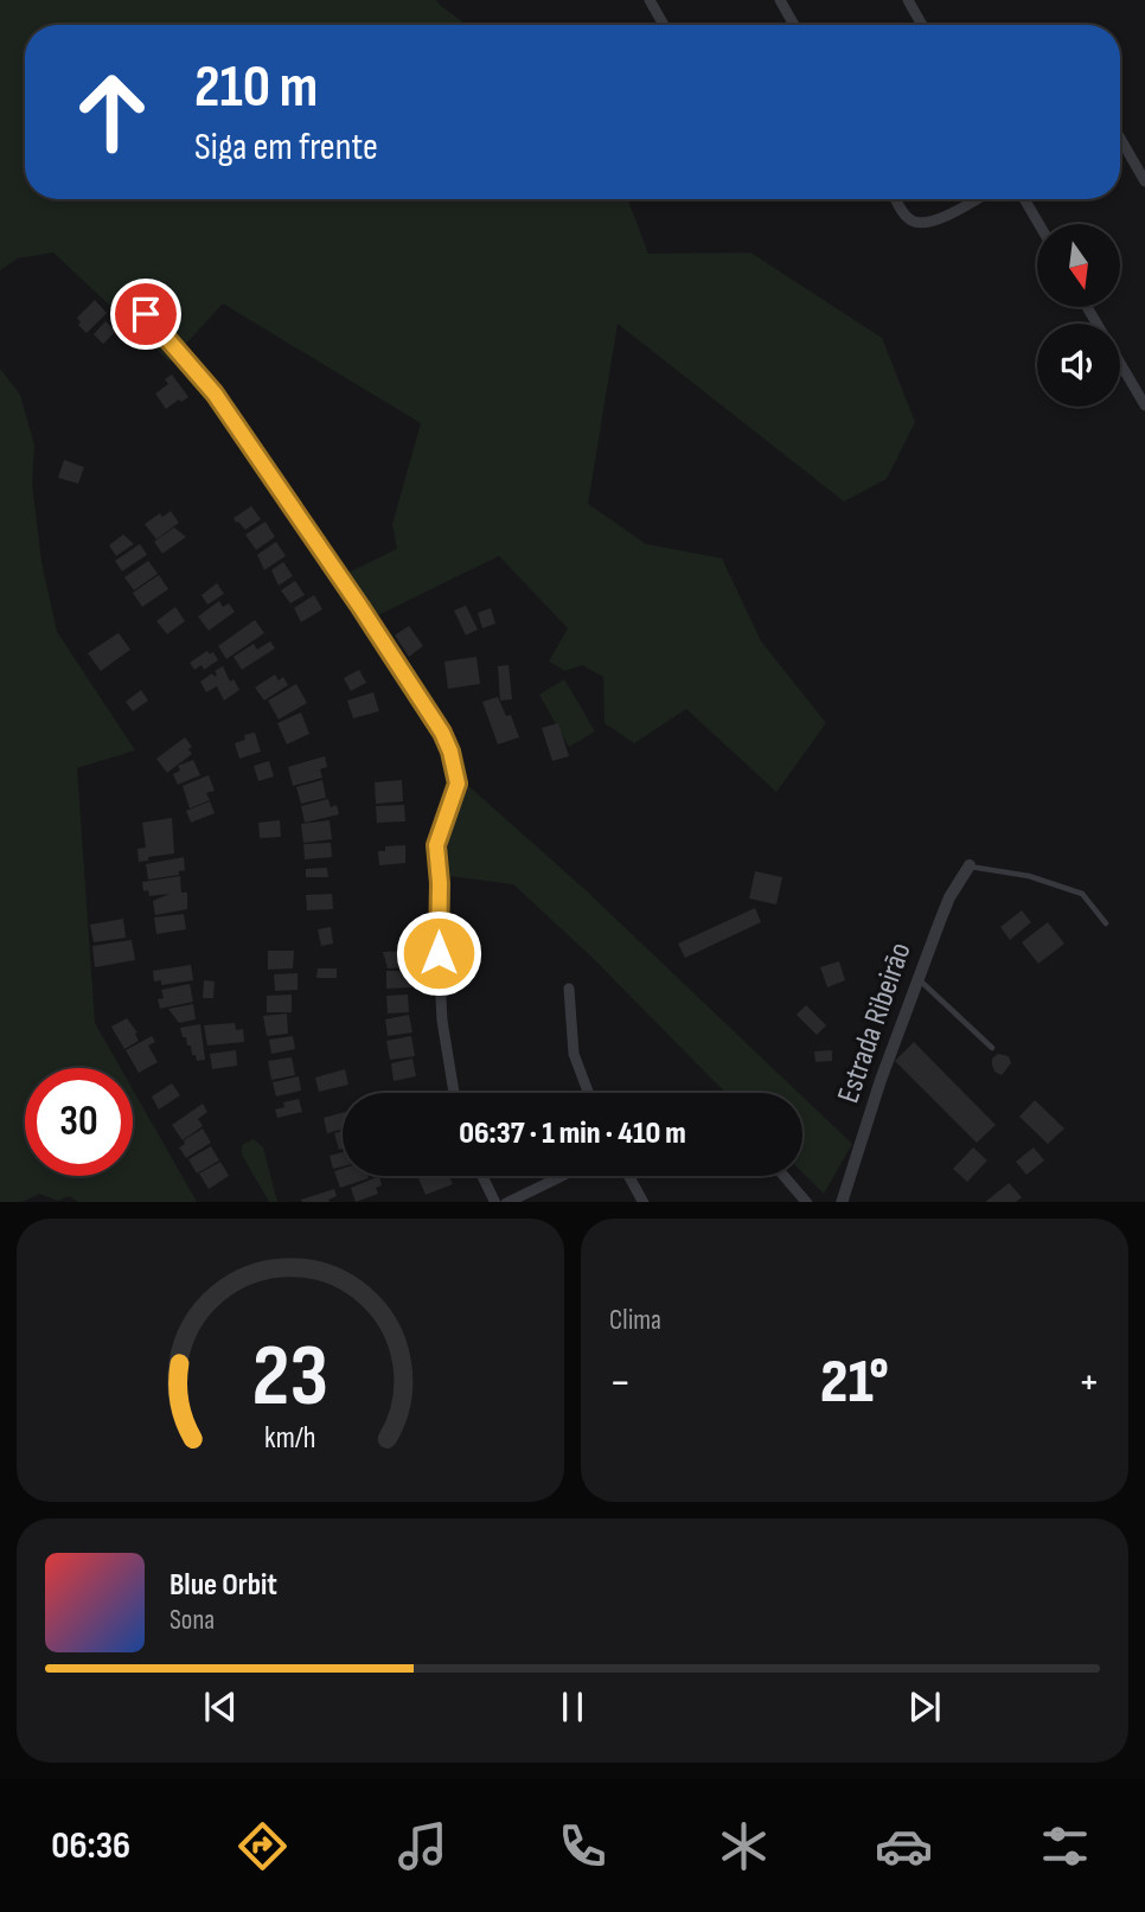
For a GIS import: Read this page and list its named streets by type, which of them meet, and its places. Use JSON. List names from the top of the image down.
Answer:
{
  "streets": {
    "street": ["Estrada Ribeirão"]
  },
  "north": "bottom",
  "page": {
    "turn": ["210 m", "Siga em frente"],
    "limit": "30",
    "trip": "06:37 · 1 min · 410 m",
    "tile": "Clima",
    "heat": ["−", "21°", "+"],
    "song": ["Blue Orbit", "Sona"],
    "tabs": "06:36",
    "gauge": ["23", "km/h"]
  }
}
